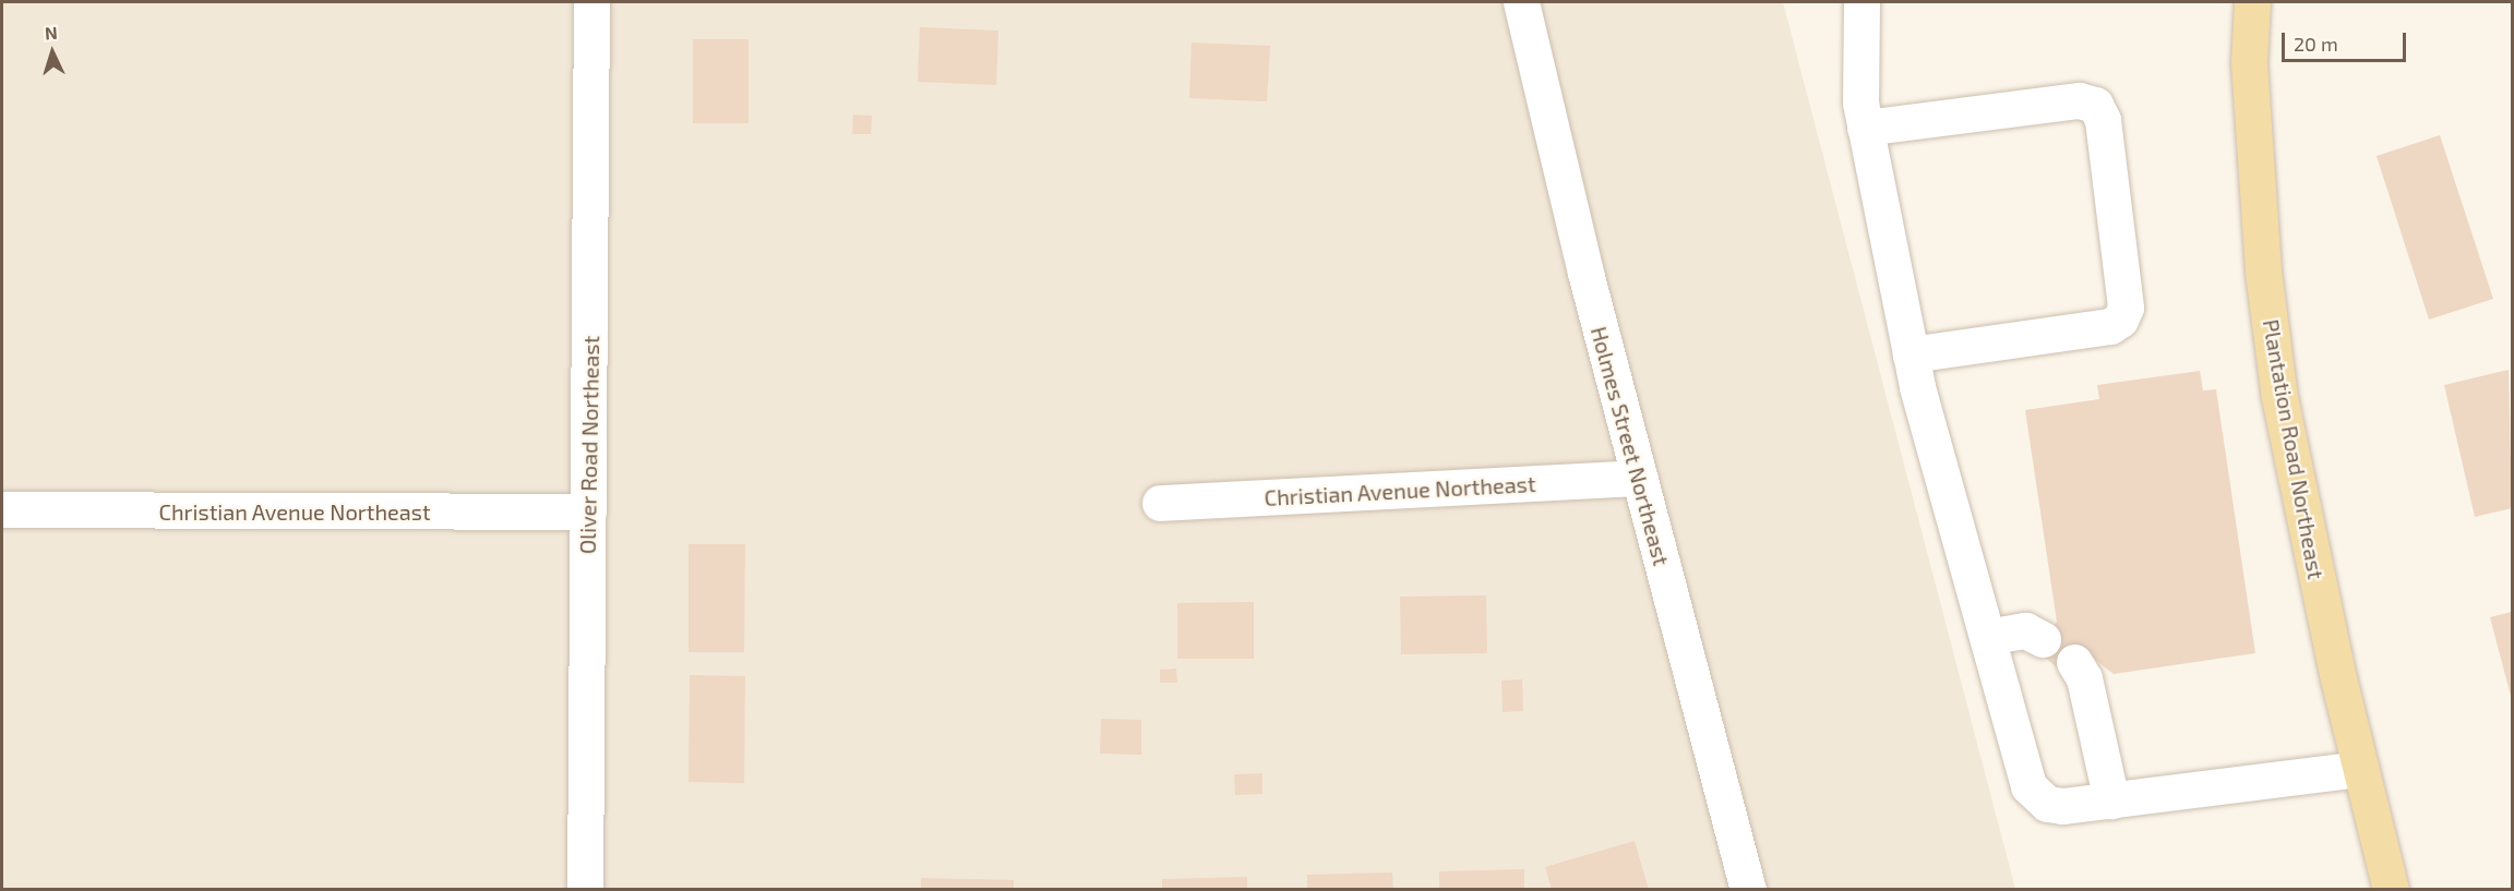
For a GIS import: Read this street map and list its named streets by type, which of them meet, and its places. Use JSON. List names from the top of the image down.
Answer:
{
  "streets": {
    "main road": ["Plantation Road Northeast"],
    "street": ["Oliver Road Northeast", "Holmes Street Northeast", "Christian Avenue Northeast"]
  },
  "crossings": [
    ["Oliver Road Northeast", "Christian Avenue Northeast"],
    ["Holmes Street Northeast", "Christian Avenue Northeast"]
  ],
  "scale_bar": "20 m",
  "north": "top"
}
